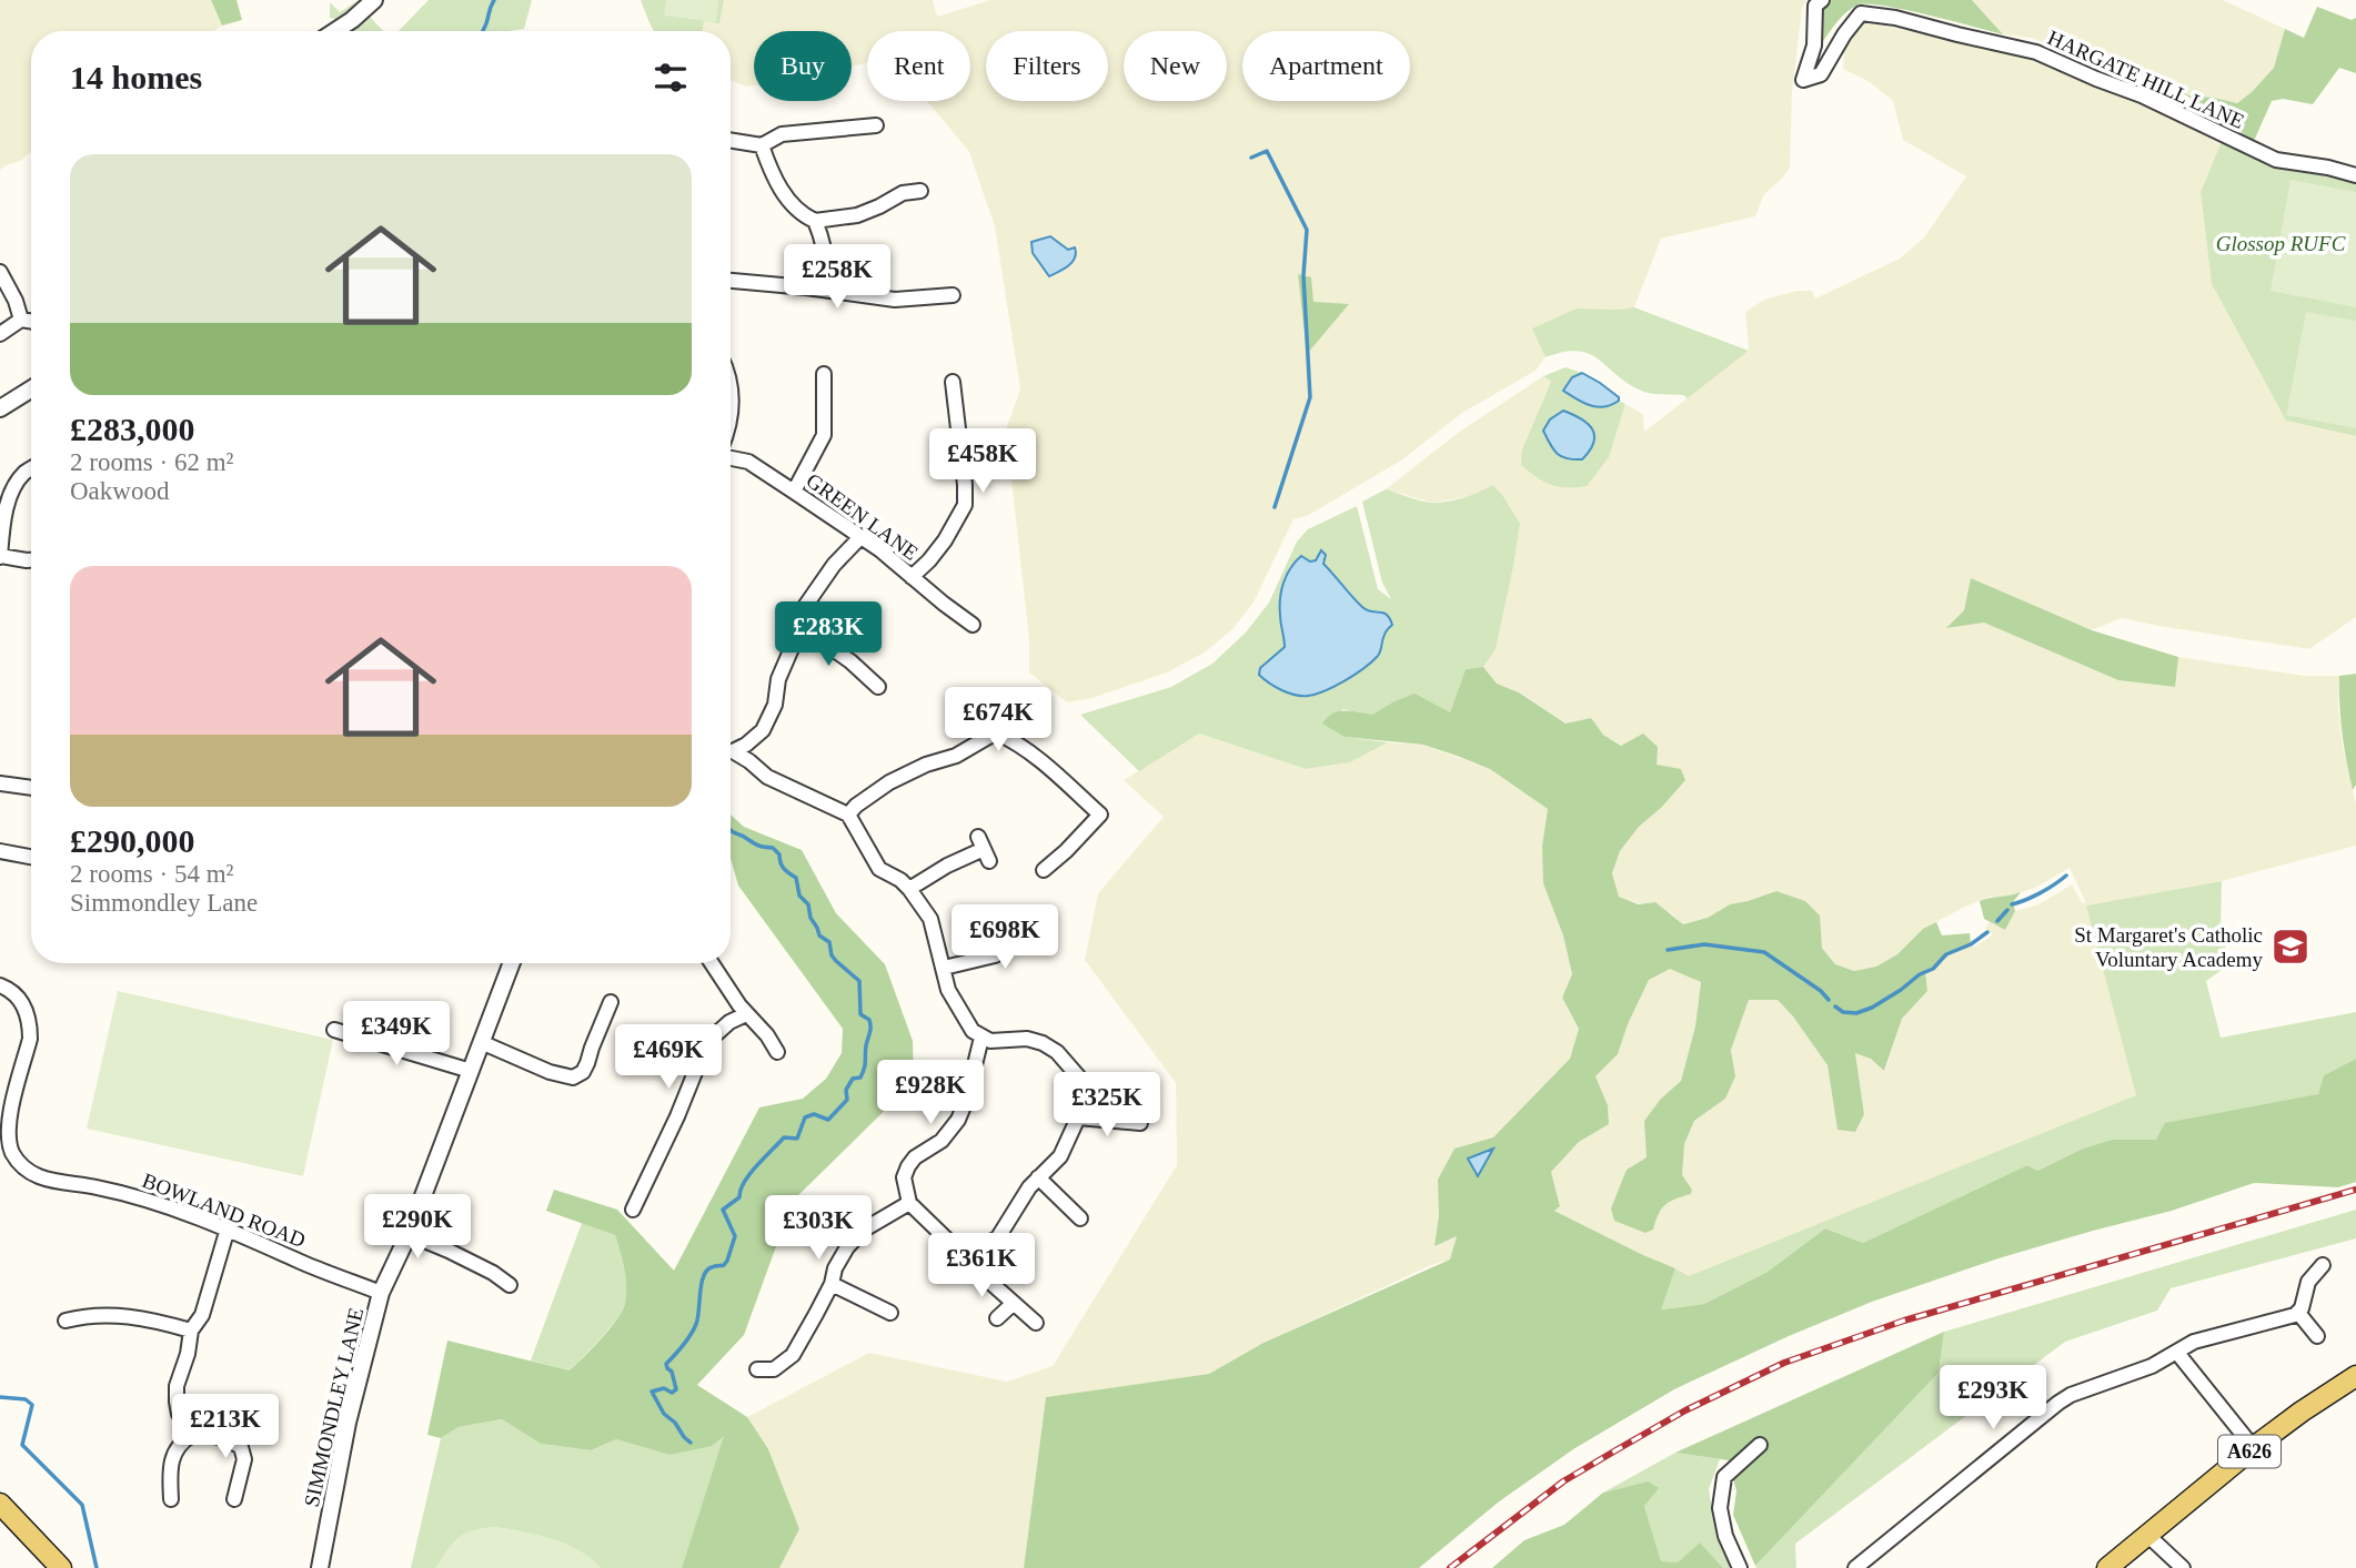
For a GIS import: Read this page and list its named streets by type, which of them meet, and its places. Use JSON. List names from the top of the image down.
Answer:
{
  "streets": {
    "main road": ["A626"],
    "street": [
      "HARGATE HILL LANE",
      "GREEN LANE",
      "BOWLAND ROAD",
      "SIMMONDLEY LANE"
    ]
  },
  "crossings": [
    ["BOWLAND ROAD", "SIMMONDLEY LANE"]
  ],
  "parks": ["Glossop RUFC"],
  "places": {
    "school or university": ["St Margaret's Catholic Voluntary Academy"]
  },
  "page": {
    "chip": [
      "Buy",
      "Rent",
      "Filters",
      "New",
      "Apartment"
    ],
    "heading": "14 homes",
    "list": [
      {
        "name": "£283,000",
        "note": "2 rooms · 62 m² · Oakwood"
      },
      {
        "name": "£290,000",
        "note": "2 rooms · 54 m² · Simmondley Lane"
      }
    ],
    "price": [
      "£258K",
      "£458K",
      "£283K",
      "£674K",
      "£698K",
      "£349K",
      "£469K",
      "£928K",
      "£325K",
      "£290K",
      "£303K",
      "£361K",
      "£293K",
      "£213K"
    ]
  }
}
